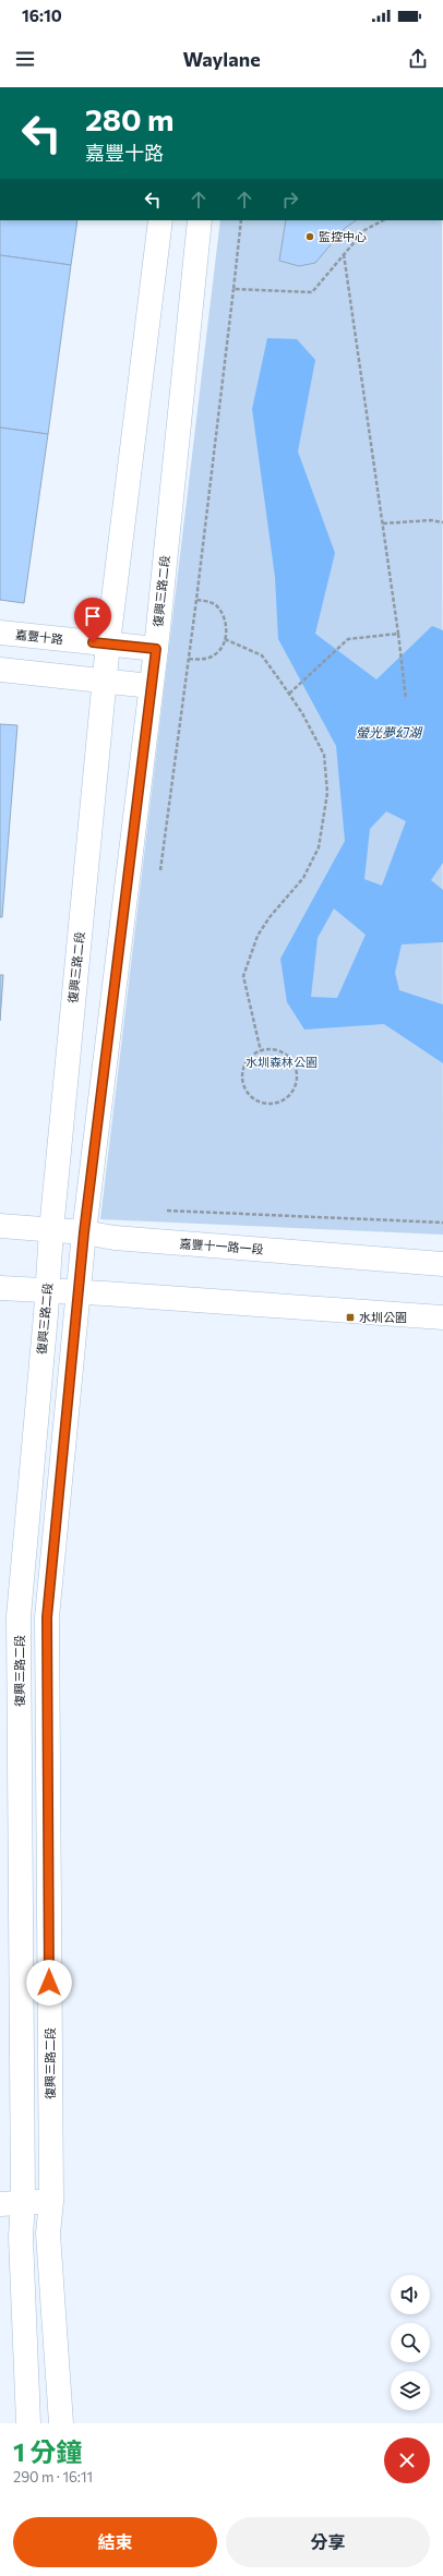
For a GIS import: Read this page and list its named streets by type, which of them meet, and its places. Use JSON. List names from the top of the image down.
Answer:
{
  "streets": {
    "street": ["復興三路二段", "嘉豐十路", "嘉豐十一路一段"]
  },
  "crossings": [
    ["復興三路二段", "嘉豐十路"],
    ["復興三路二段", "嘉豐十一路一段"]
  ],
  "water": ["螢光夢幻湖"],
  "parks": ["水圳森林公園"],
  "places": {
    "other": ["監控中心"],
    "transit": ["水圳公園"]
  },
  "page": {
    "status": "16:10",
    "header": "Waylane",
    "turn": ["280 m", "嘉豐十路"],
    "heading": ["1 分鐘", "290 m · 16:11"],
    "buttons": ["結束", "分享"]
  }
}
